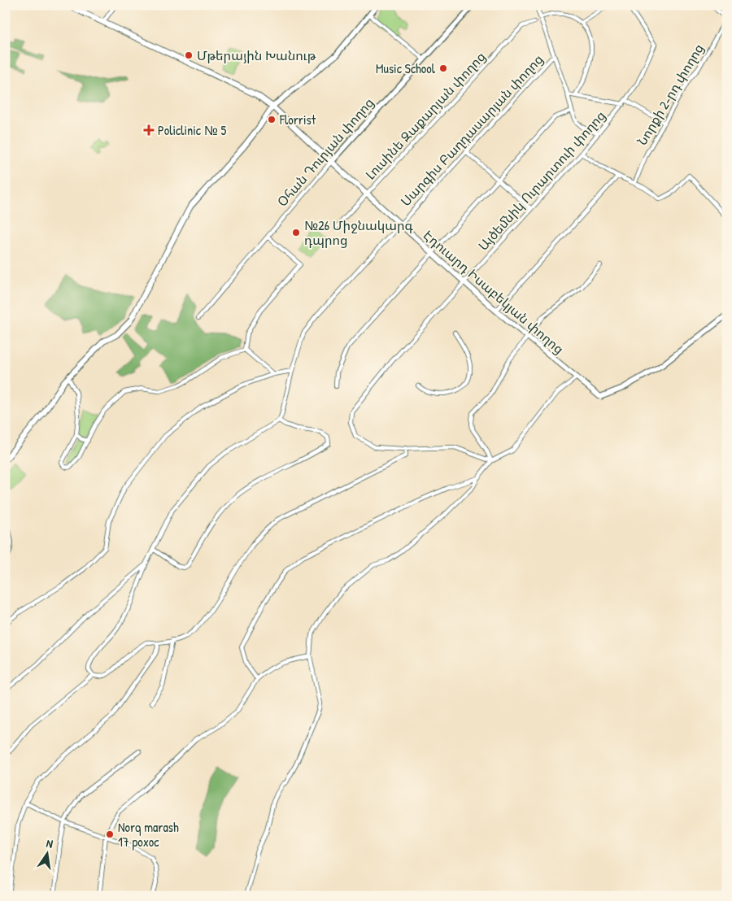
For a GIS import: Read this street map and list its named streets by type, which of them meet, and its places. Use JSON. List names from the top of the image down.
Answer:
{
  "streets": {
    "main road": ["Էդուարդ Իսաբեկյան փողոց"],
    "street": [
      "Նորքի 2-րդ փողոց",
      "Լուսինե Զաքարյան փողոց",
      "Սարգիս Բաղդասարյան փողոց",
      "Օհան Դուրյան փողոց",
      "Այծեմնիկ Ուրարտուի փողոց"
    ]
  },
  "crossings": [
    ["Լուսինե Զաքարյան փողոց", "Էդուարդ Իսաբեկյան փողոց"],
    ["Սարգիս Բաղդասարյան փողոց", "Էդուարդ Իսաբեկյան փողոց"],
    ["Օհան Դուրյան փողոց", "Էդուարդ Իսաբեկյան փողոց"],
    ["Այծեմնիկ Ուրարտուի փողոց", "Էդուարդ Իսաբեկյան փողոց"]
  ],
  "places": {
    "other": [
      "Մթերային Խանութ",
      "Music School",
      "Florrist",
      "№26 Միջնակարգ դպրոց",
      "Norq marash 17 poxoc"
    ],
    "health": ["Policlinic № 5"]
  },
  "north": "top"
}
